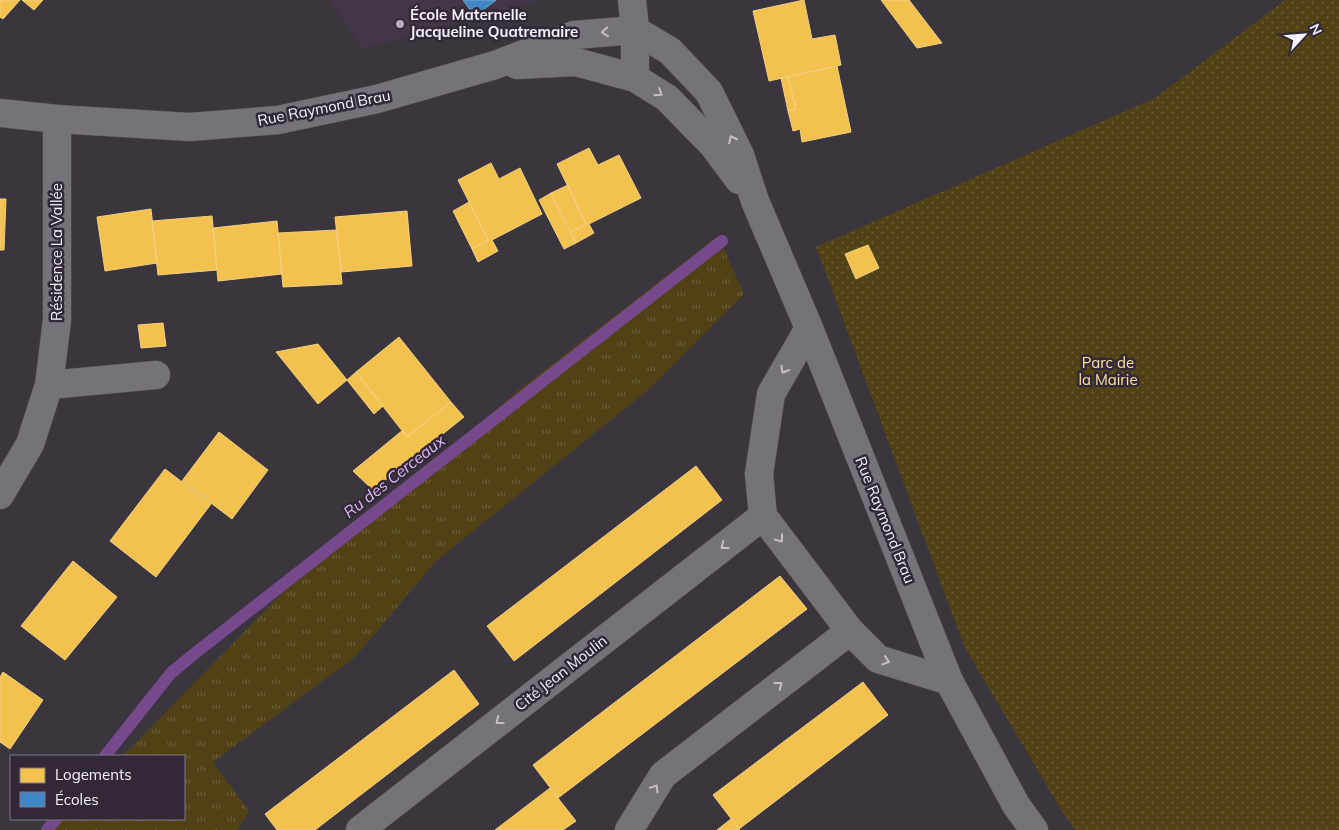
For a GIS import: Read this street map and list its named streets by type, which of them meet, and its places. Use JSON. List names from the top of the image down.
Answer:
{
  "streets": {
    "street": ["Rue Raymond Brau", "Résidence La Vallée", "Cité Jean Moulin"]
  },
  "crossings": [
    ["Rue Raymond Brau", "Résidence La Vallée"]
  ],
  "water": ["Ru des Cerceaux"],
  "parks": ["Parc de la Mairie"],
  "places": ["École Maternelle Jacqueline Quatremaire"],
  "legend": ["Logements", "Écoles"],
  "north": "top right"
}
